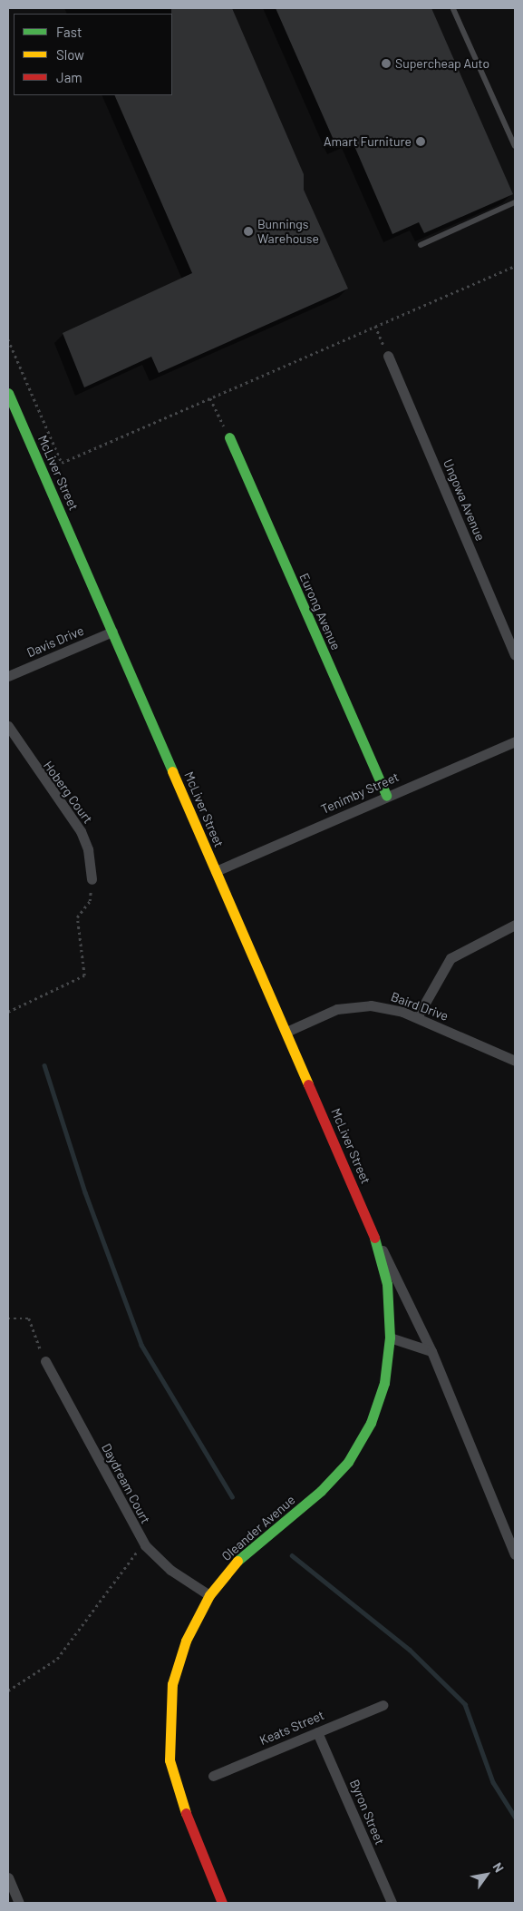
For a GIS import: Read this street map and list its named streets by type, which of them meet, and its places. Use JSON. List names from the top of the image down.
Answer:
{
  "streets": {
    "street": [
      "McLiver Street",
      "Ungowa Avenue",
      "Eurong Avenue",
      "Davis Drive",
      "Hoberg Court",
      "Tenimby Street",
      "Baird Drive",
      "Daydream Court",
      "Oleander Avenue",
      "Keats Street",
      "Byron Street"
    ]
  },
  "crossings": [
    ["McLiver Street", "Davis Drive"],
    ["McLiver Street", "Tenimby Street"],
    ["McLiver Street", "Baird Drive"],
    ["McLiver Street", "Oleander Avenue"],
    ["Eurong Avenue", "Tenimby Street"],
    ["Daydream Court", "Oleander Avenue"],
    ["Keats Street", "Byron Street"]
  ],
  "places": ["Supercheap Auto", "Amart Furniture", "Bunnings Warehouse"],
  "legend": ["Fast", "Slow", "Jam"],
  "north": "top right"
}
